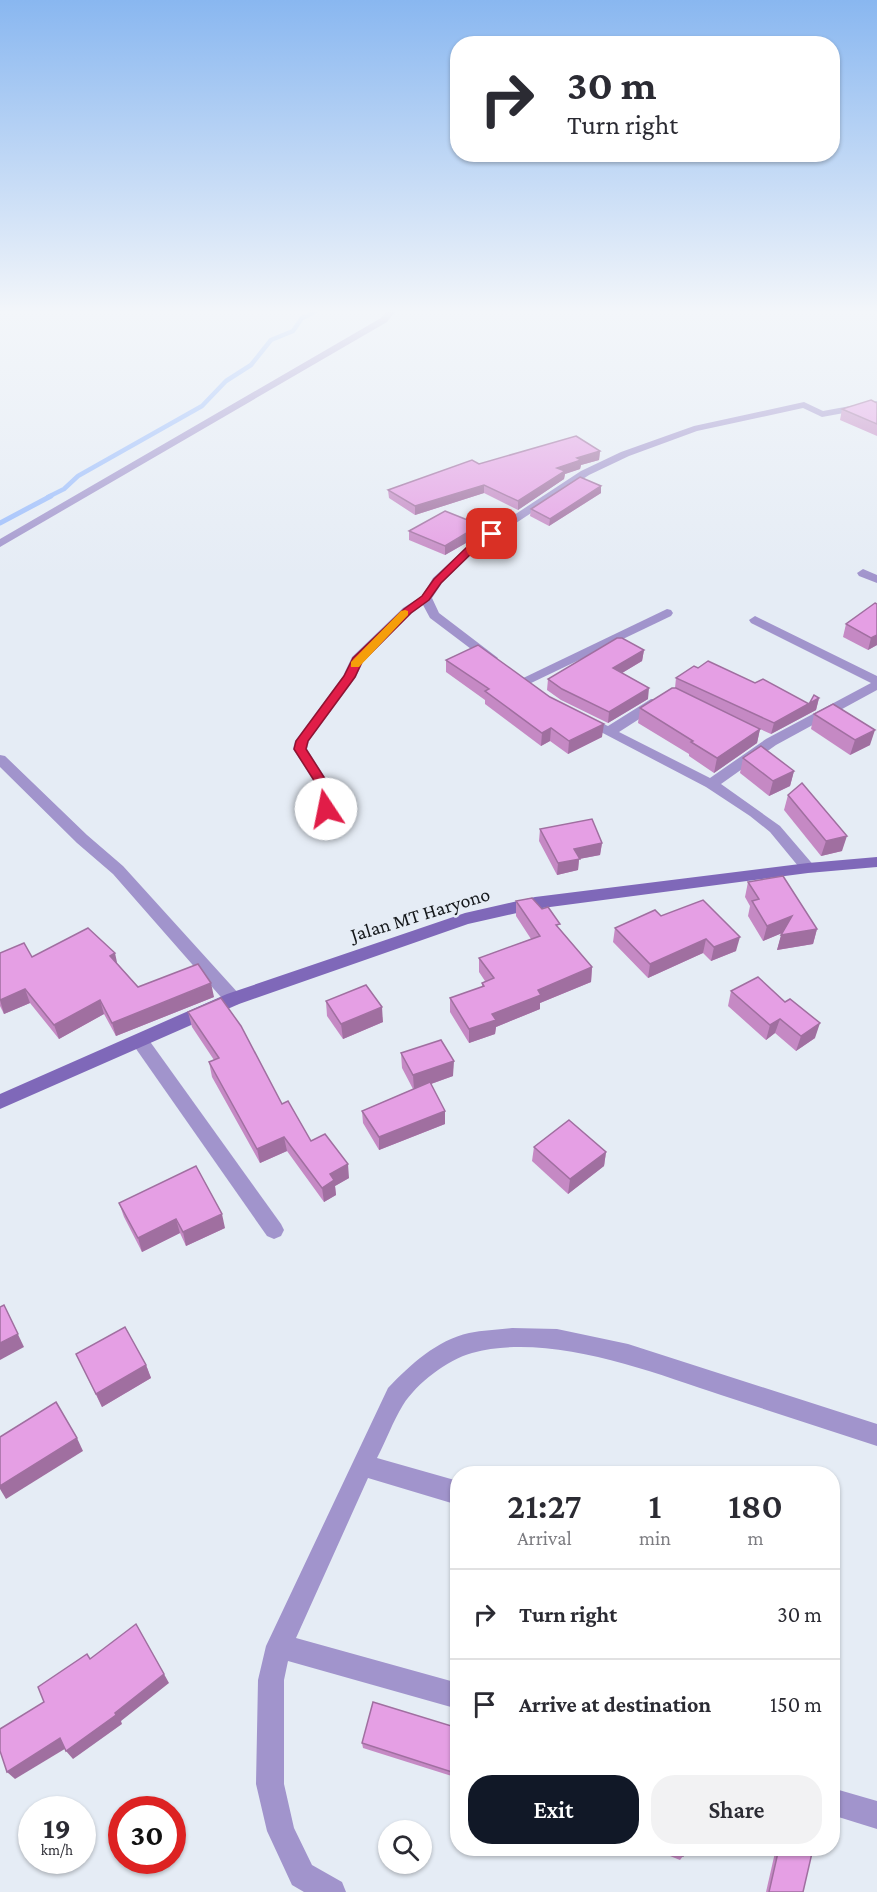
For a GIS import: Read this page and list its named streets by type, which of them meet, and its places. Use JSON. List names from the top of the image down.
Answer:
{
  "streets": {
    "main road": ["Jalan MT Haryono"]
  },
  "page": {
    "turn": ["30 m", "Turn right"],
    "eta": [
      "21:27",
      "Arrival",
      "1",
      "min",
      "180",
      "m"
    ],
    "list": [
      {
        "name": "Turn right",
        "value": "30 m"
      },
      {
        "name": "Arrive at destination",
        "value": "150 m"
      }
    ],
    "buttons": ["Exit", "Share"],
    "speed": "19 km/h",
    "limit": "30"
  }
}
